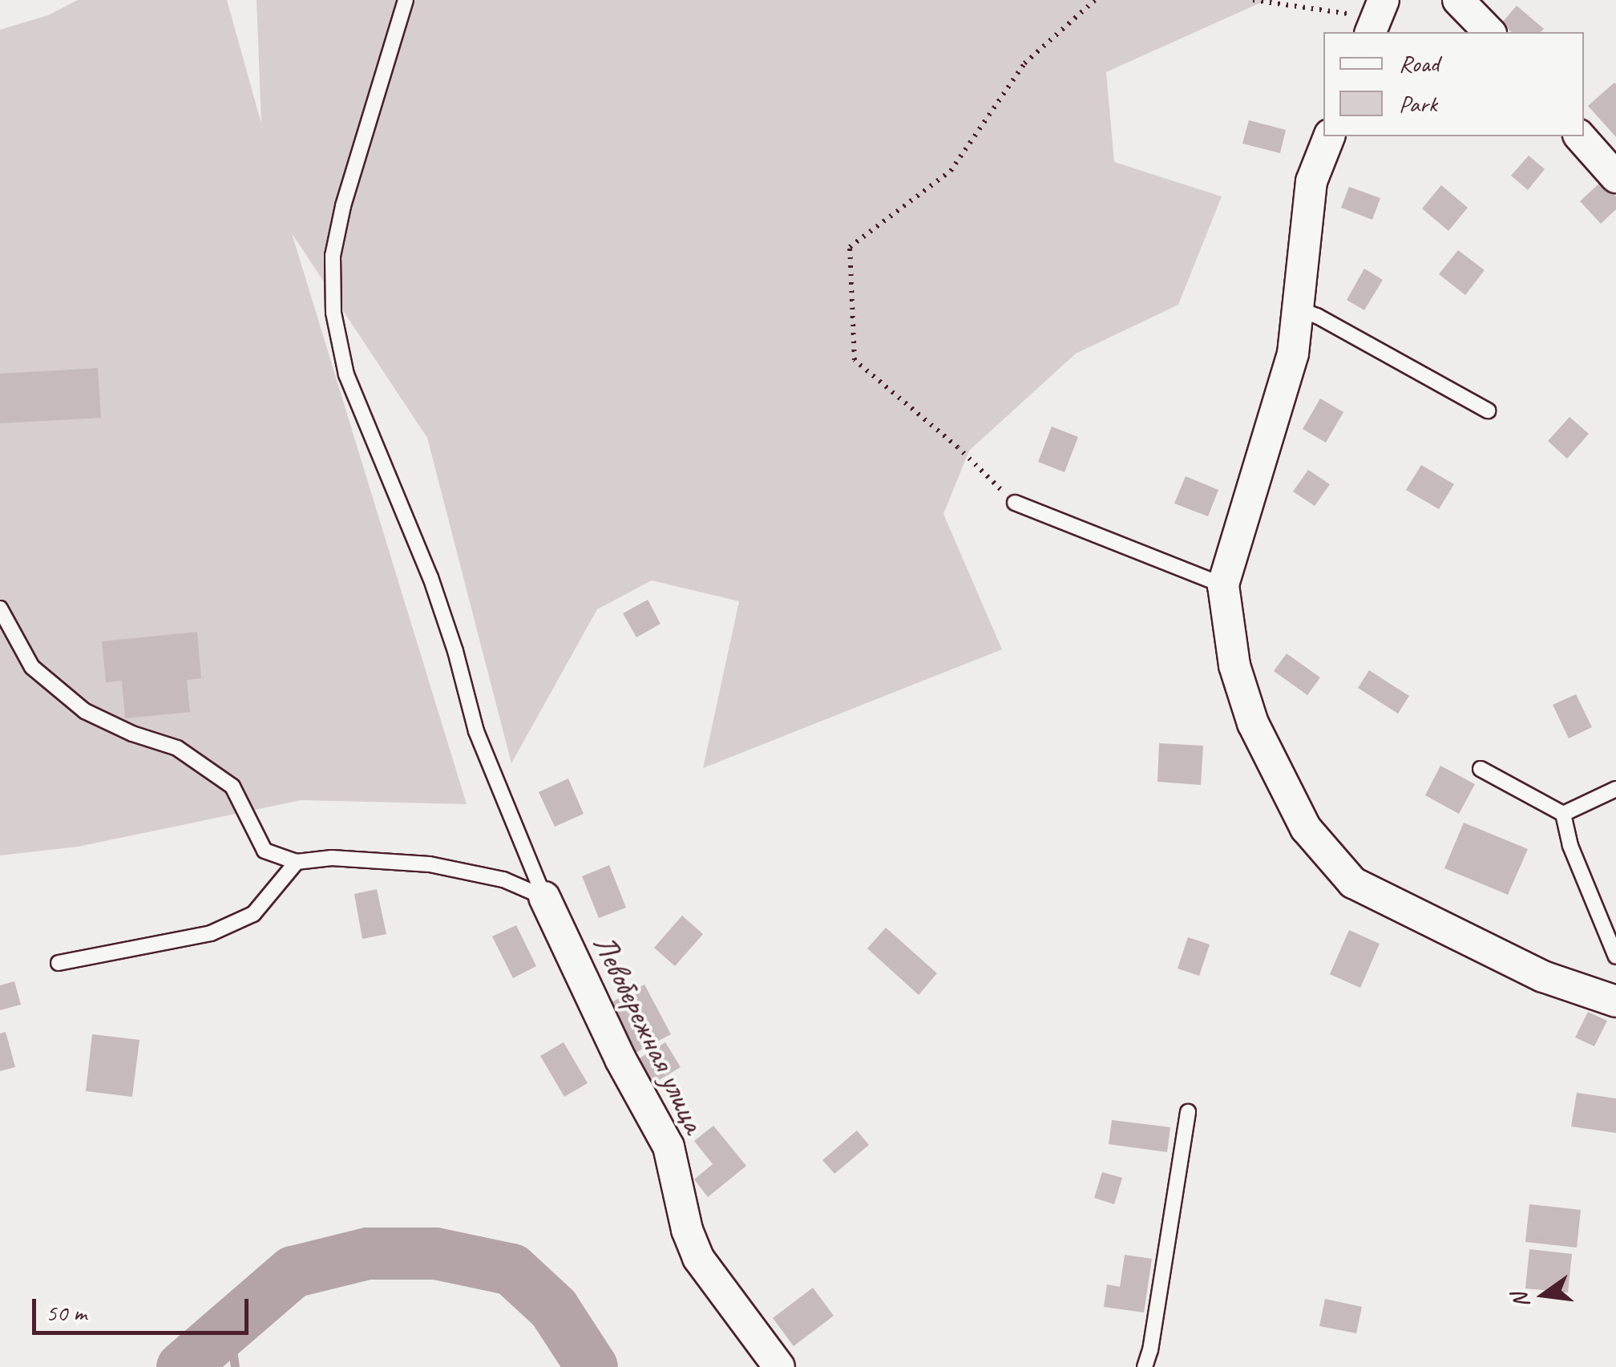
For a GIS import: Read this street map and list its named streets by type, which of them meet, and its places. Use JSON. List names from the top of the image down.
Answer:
{
  "streets": {
    "street": ["Левобережная улица"]
  },
  "legend": ["Road", "Park"],
  "scale_bar": "50 m",
  "north": "left"
}
